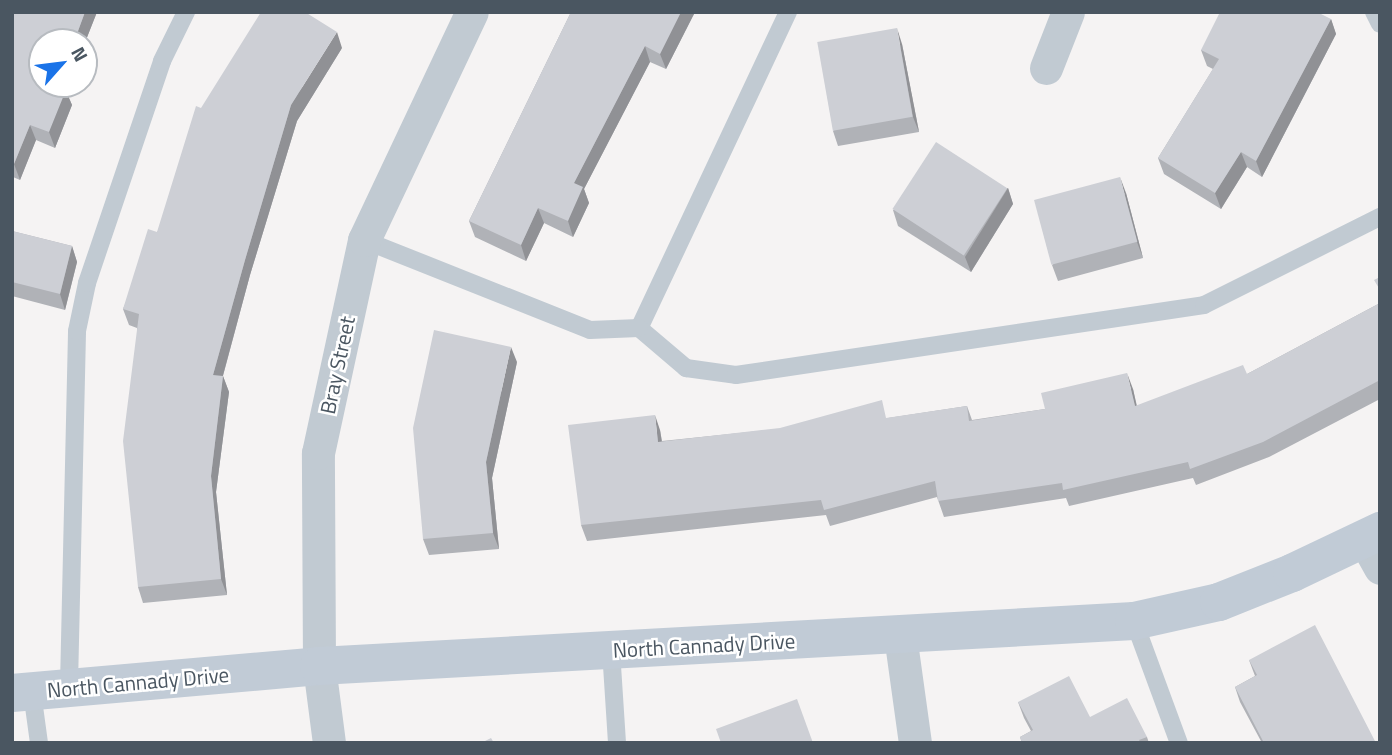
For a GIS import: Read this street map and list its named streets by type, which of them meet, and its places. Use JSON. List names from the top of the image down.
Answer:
{
  "streets": {
    "street": ["Bray Street", "North Cannady Drive"]
  },
  "crossings": [
    ["Bray Street", "North Cannady Drive"]
  ],
  "north": "top right"
}
